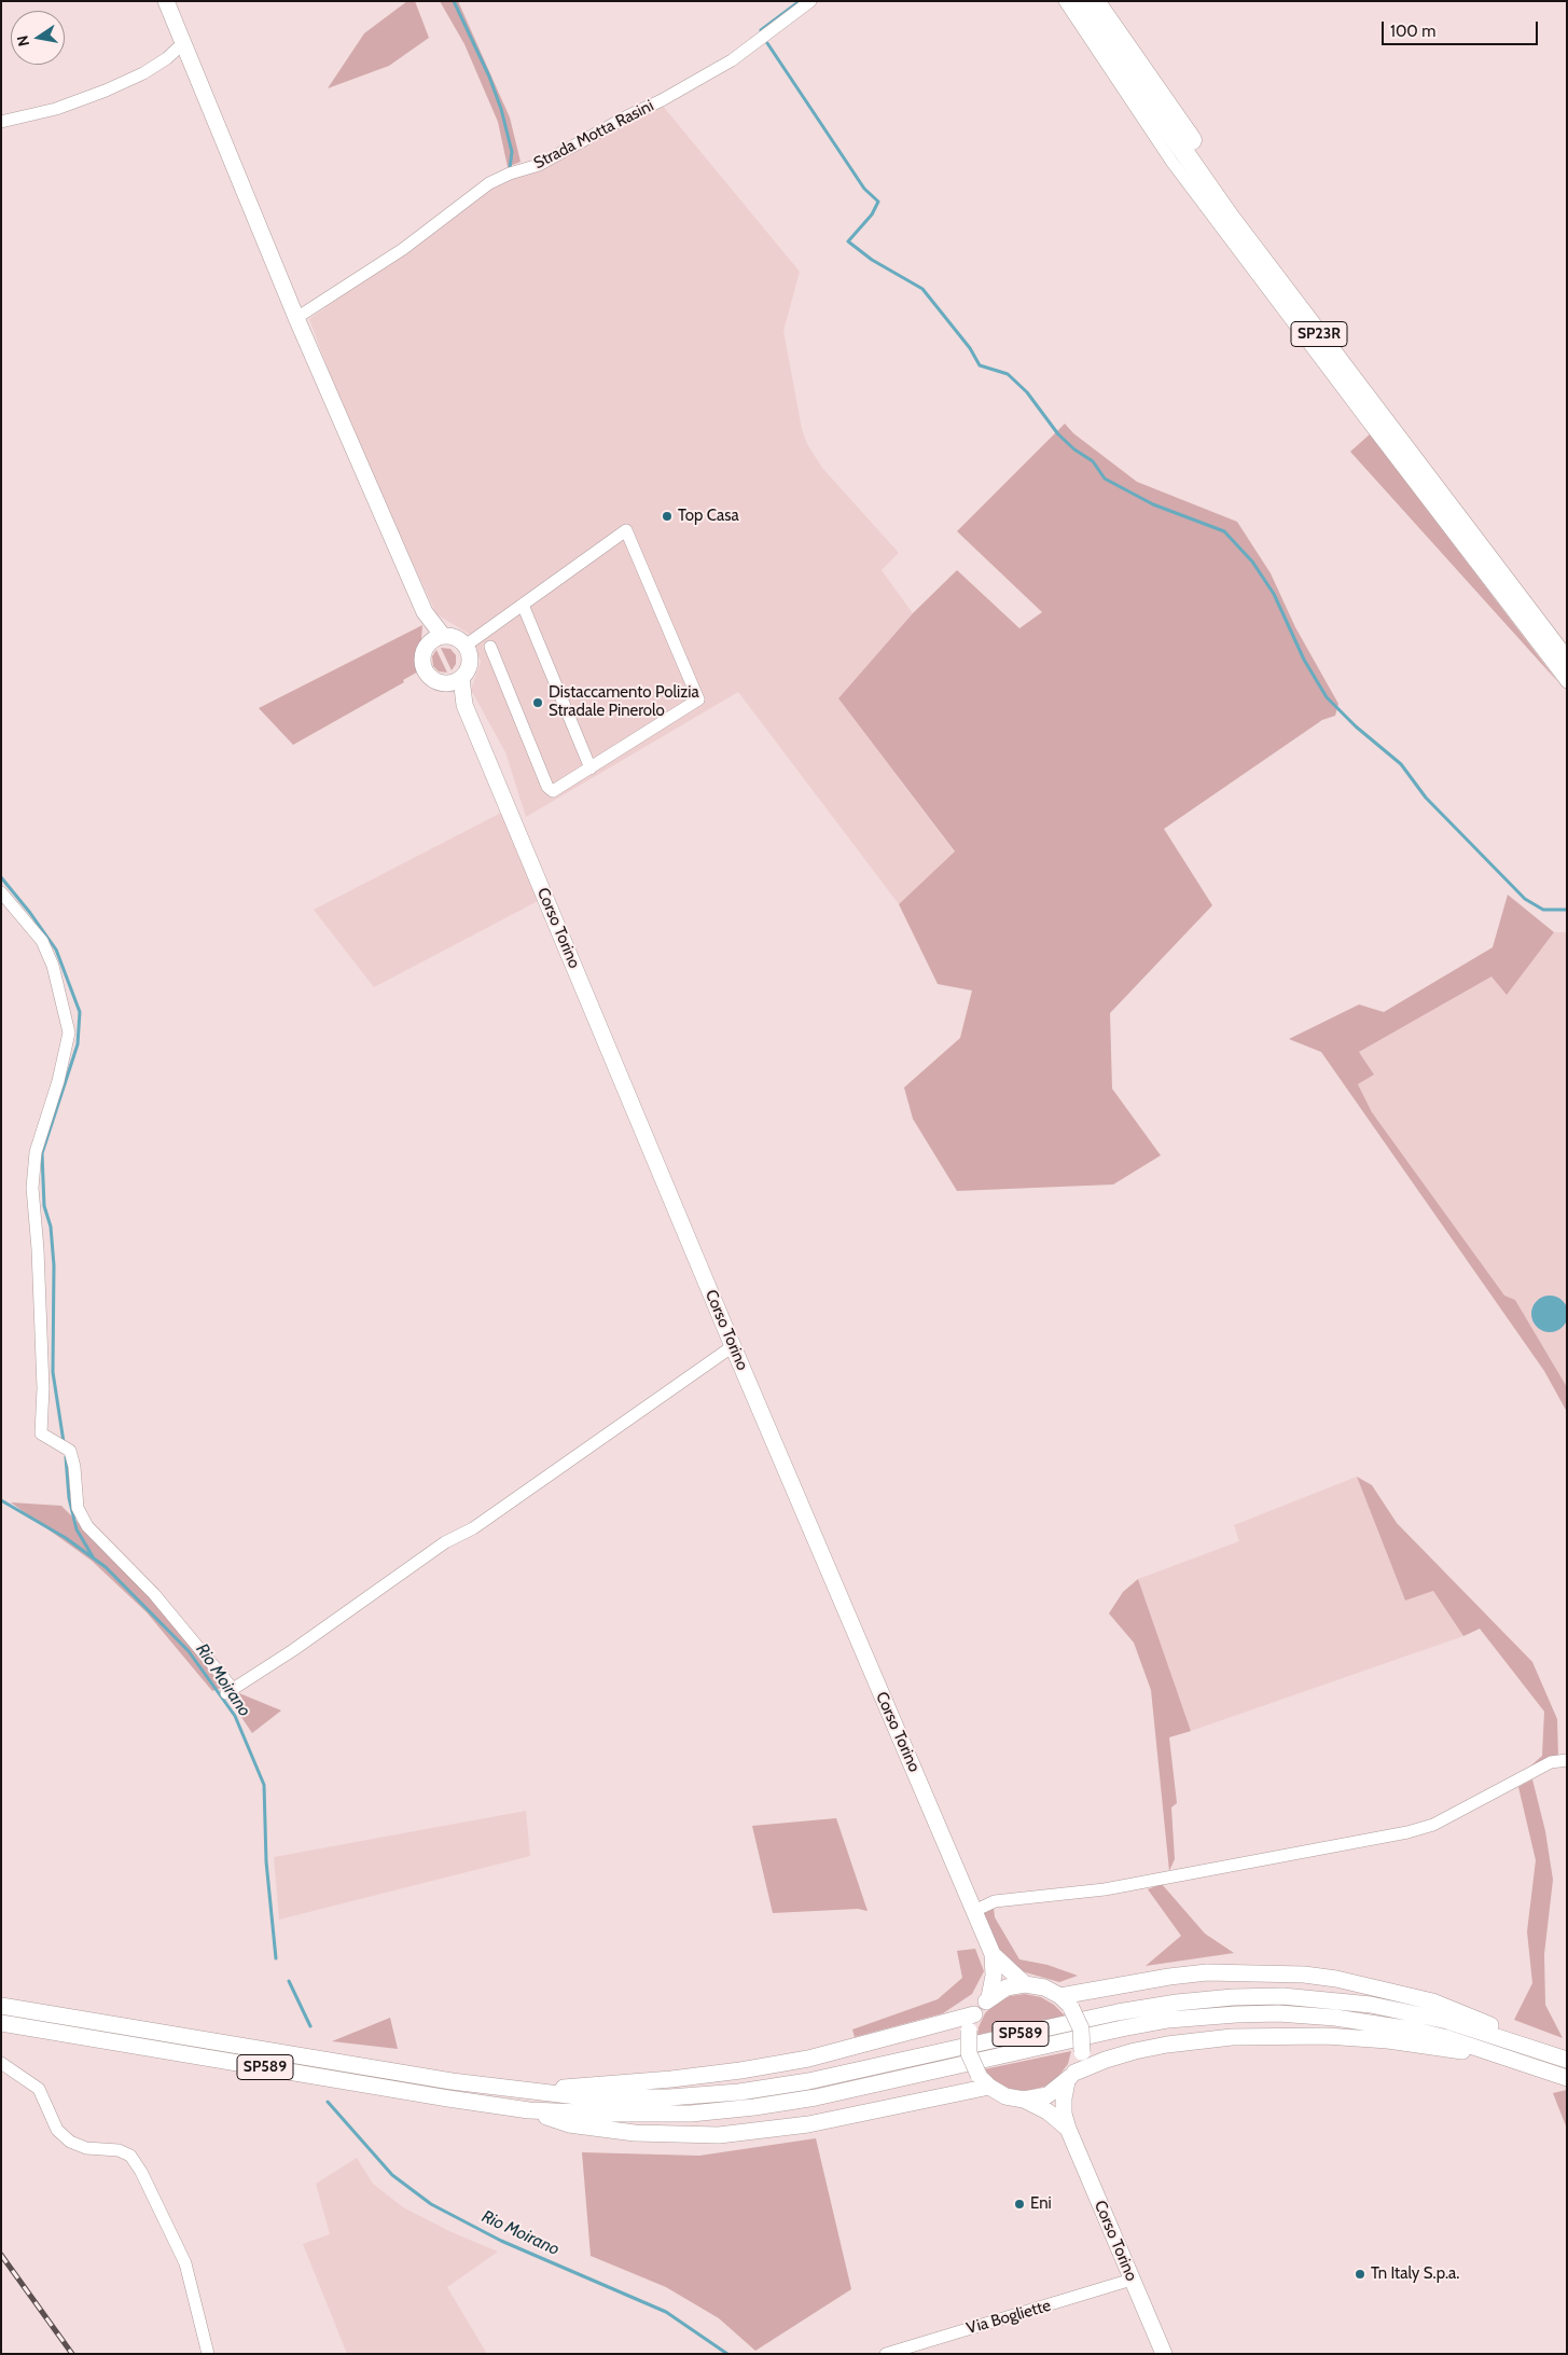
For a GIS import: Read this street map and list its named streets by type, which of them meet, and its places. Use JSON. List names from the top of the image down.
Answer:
{
  "streets": {
    "highway": ["SP23R"],
    "main road": ["Corso Torino", "SP589"],
    "street": ["Strada Motta Rasini", "Via Bogliette"]
  },
  "crossings": [
    ["Corso Torino", "Via Bogliette"]
  ],
  "water": ["Rio Moirano"],
  "places": [
    "Top Casa",
    "Distaccamento Polizia Stradale Pinerolo",
    "Eni",
    "Tn Italy S.p.a."
  ],
  "scale_bar": "100 m",
  "north": "left"
}
